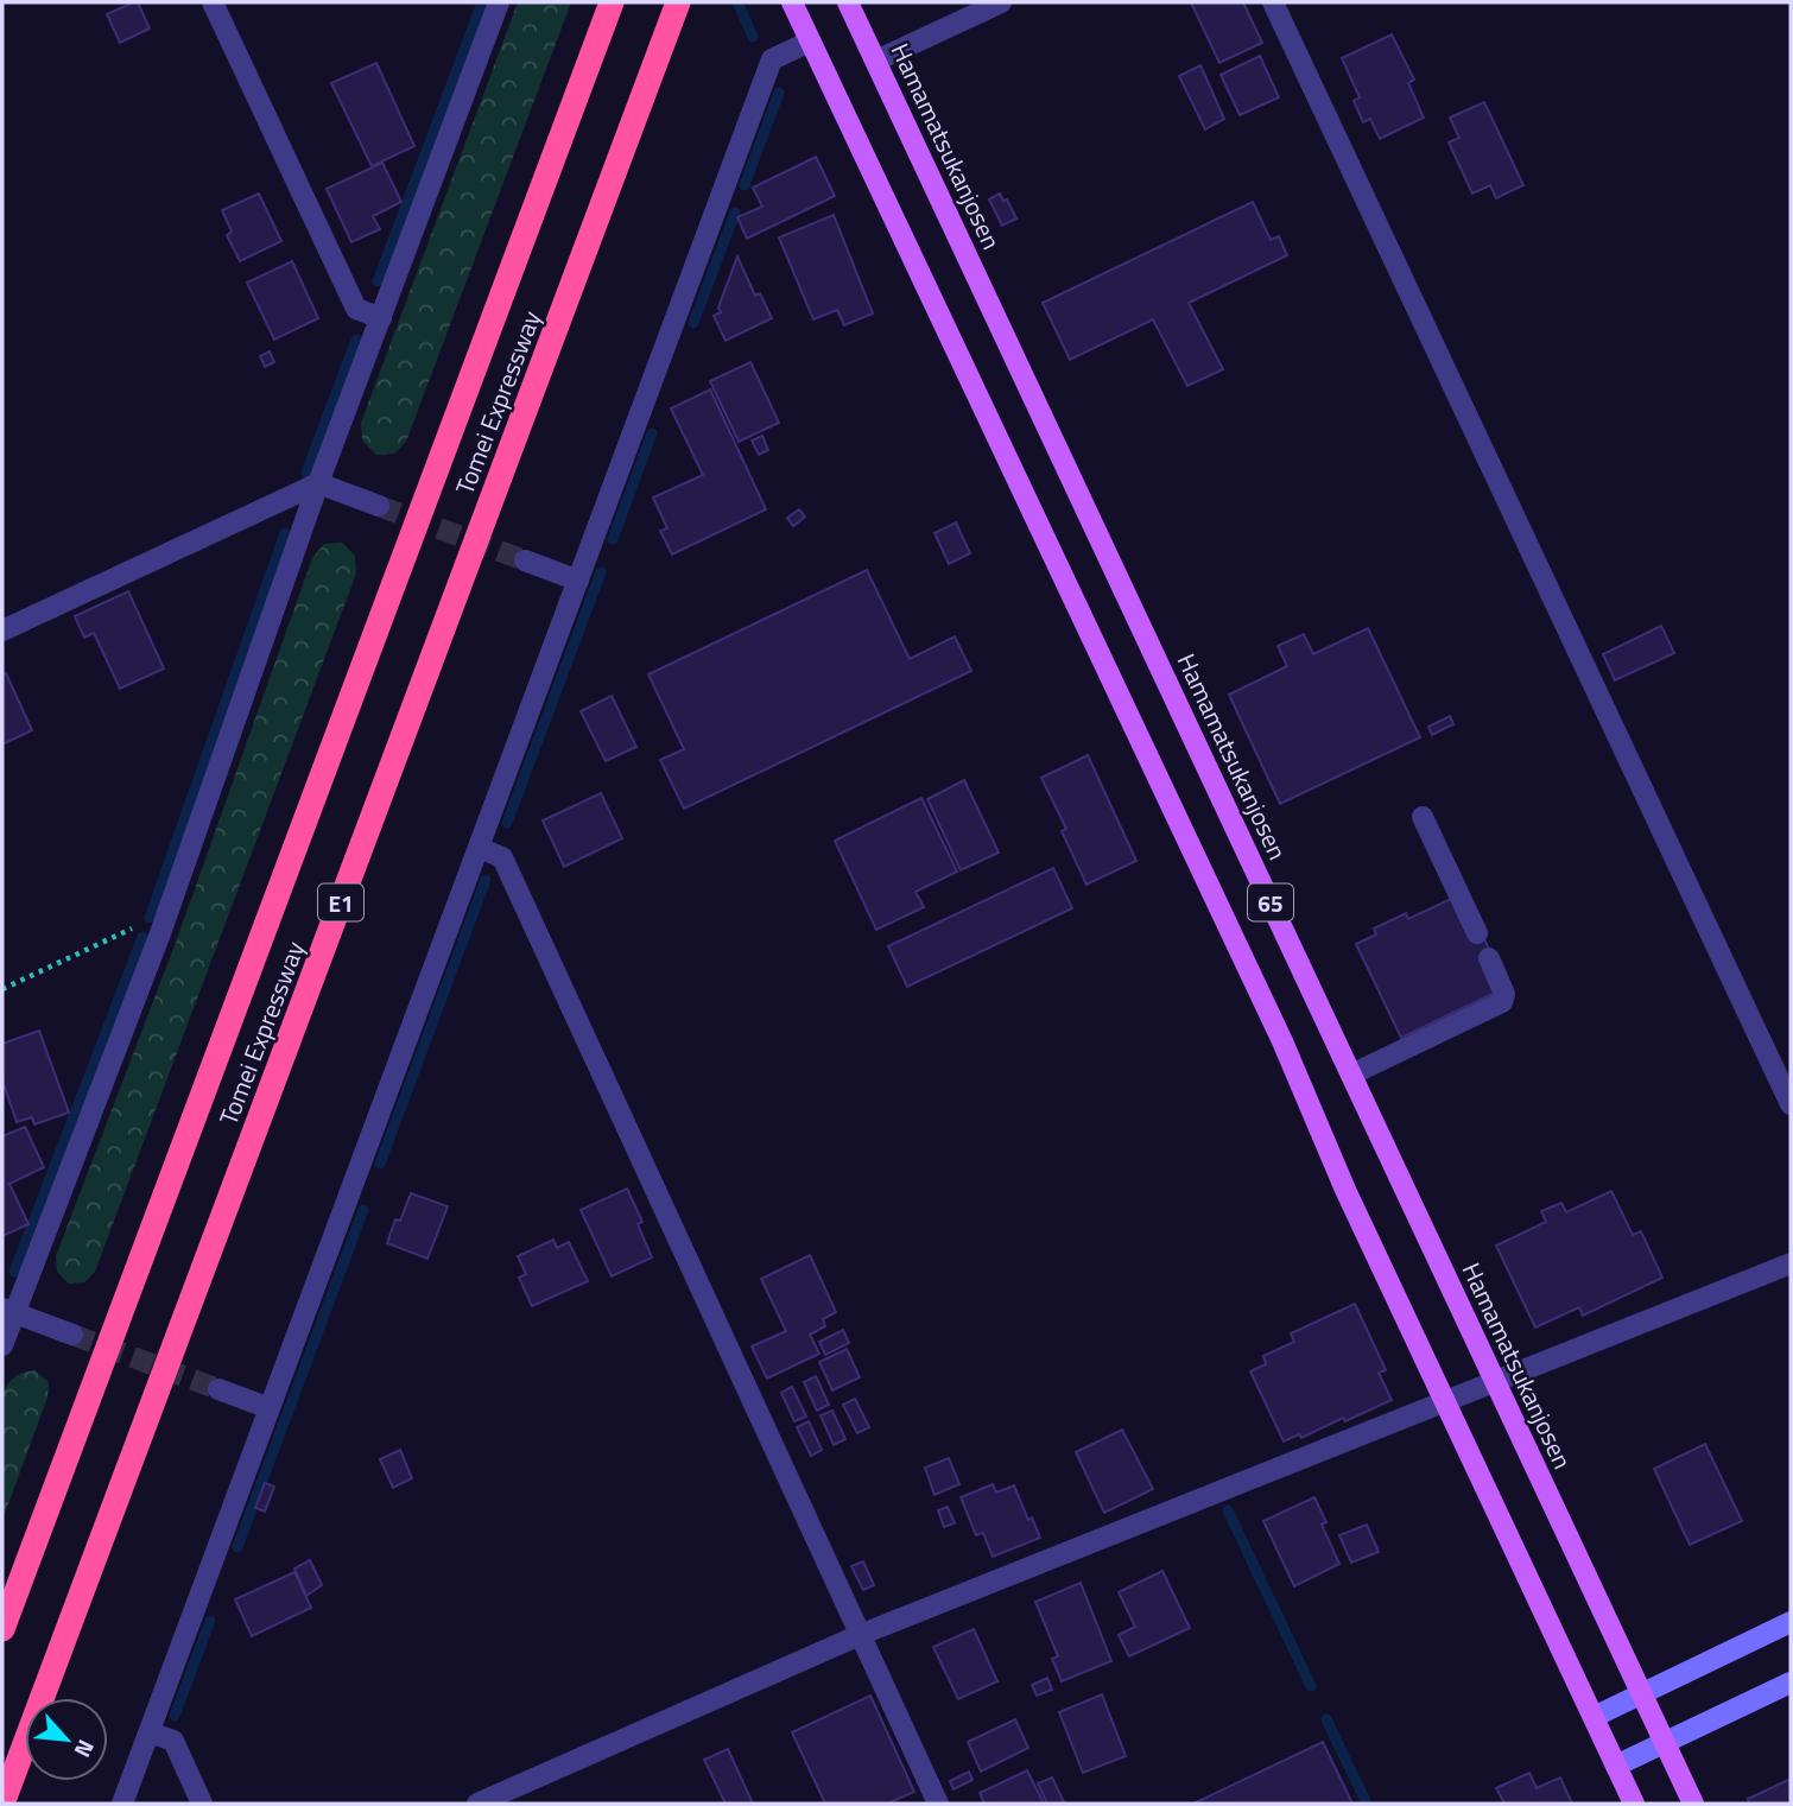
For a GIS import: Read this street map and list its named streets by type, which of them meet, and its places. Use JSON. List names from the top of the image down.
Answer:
{
  "streets": {
    "highway": ["Tomei Expressway", "E1"],
    "main road": ["Hamamatsukanjosen", "65"]
  },
  "north": "bottom right"
}
